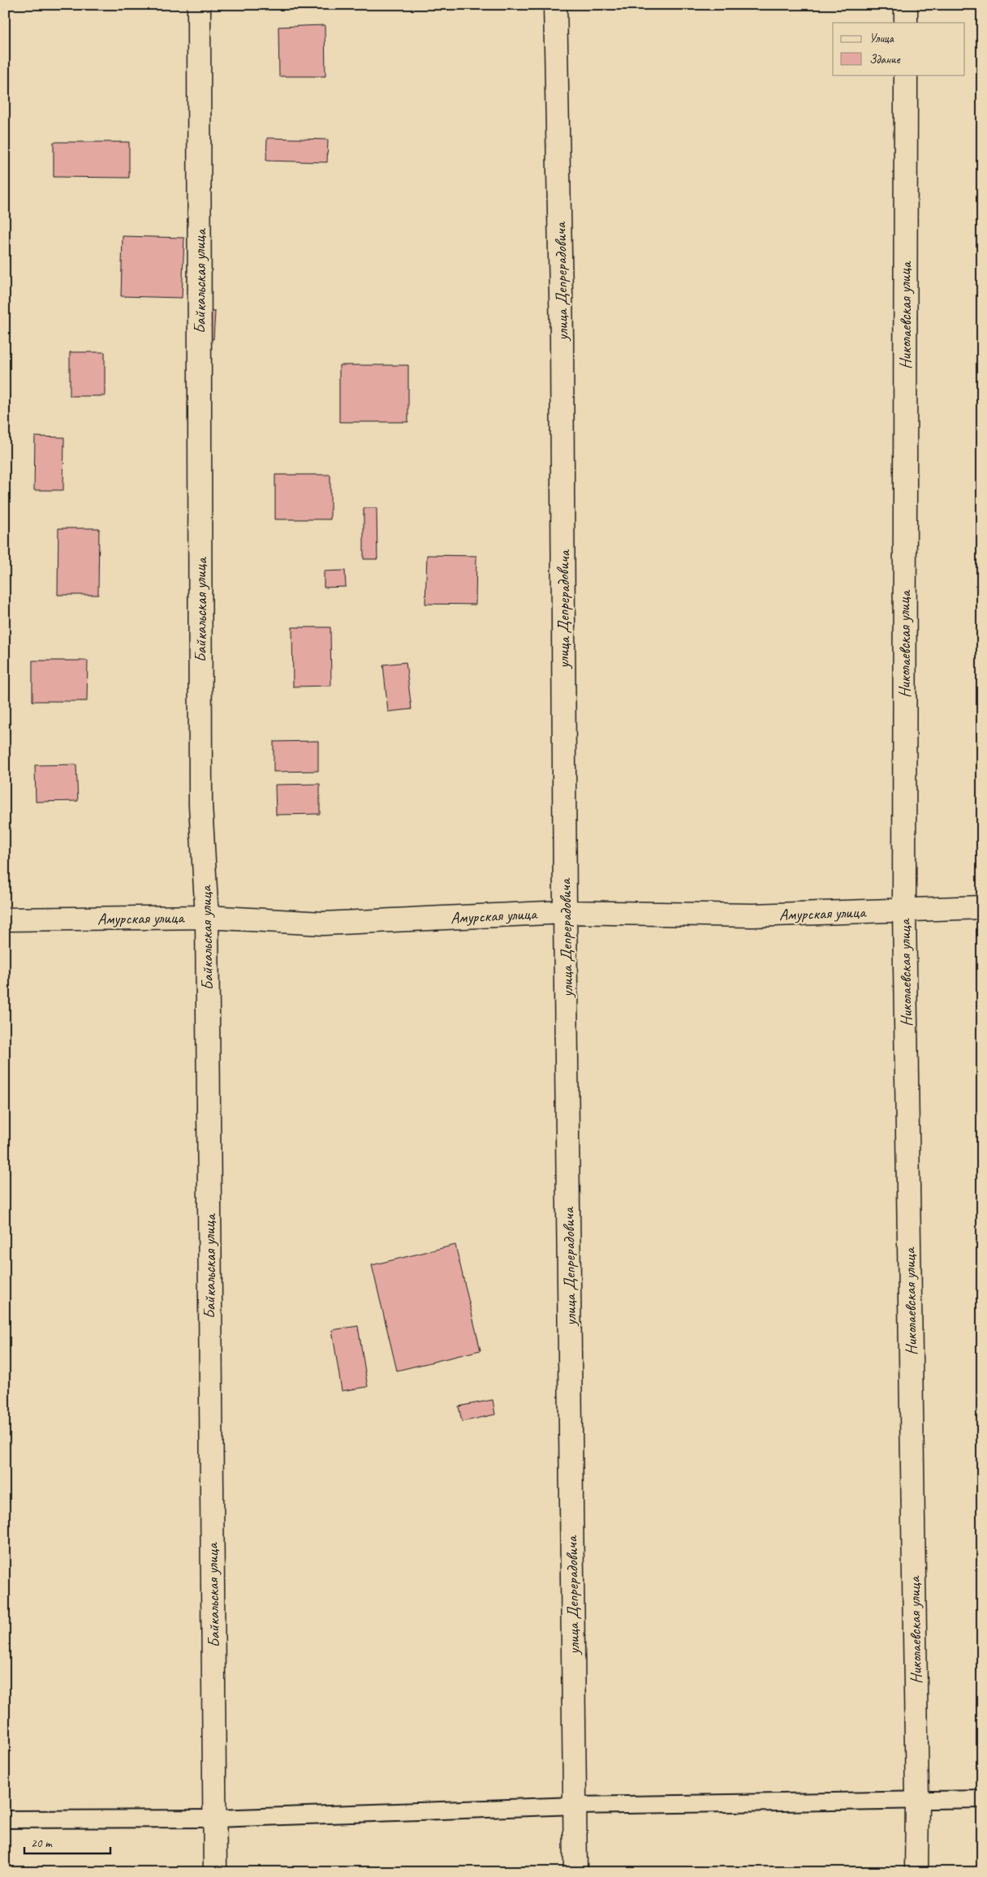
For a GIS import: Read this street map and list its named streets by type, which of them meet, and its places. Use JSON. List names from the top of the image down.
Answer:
{
  "streets": {
    "street": [
      "Байкальская улица",
      "улица Депрерадовича",
      "Николаевская улица",
      "Амурская улица"
    ]
  },
  "crossings": [
    ["Байкальская улица", "Амурская улица"],
    ["улица Депрерадовича", "Амурская улица"],
    ["Николаевская улица", "Амурская улица"]
  ],
  "legend": ["Улица", "Здание"],
  "scale_bar": "20 m"
}
